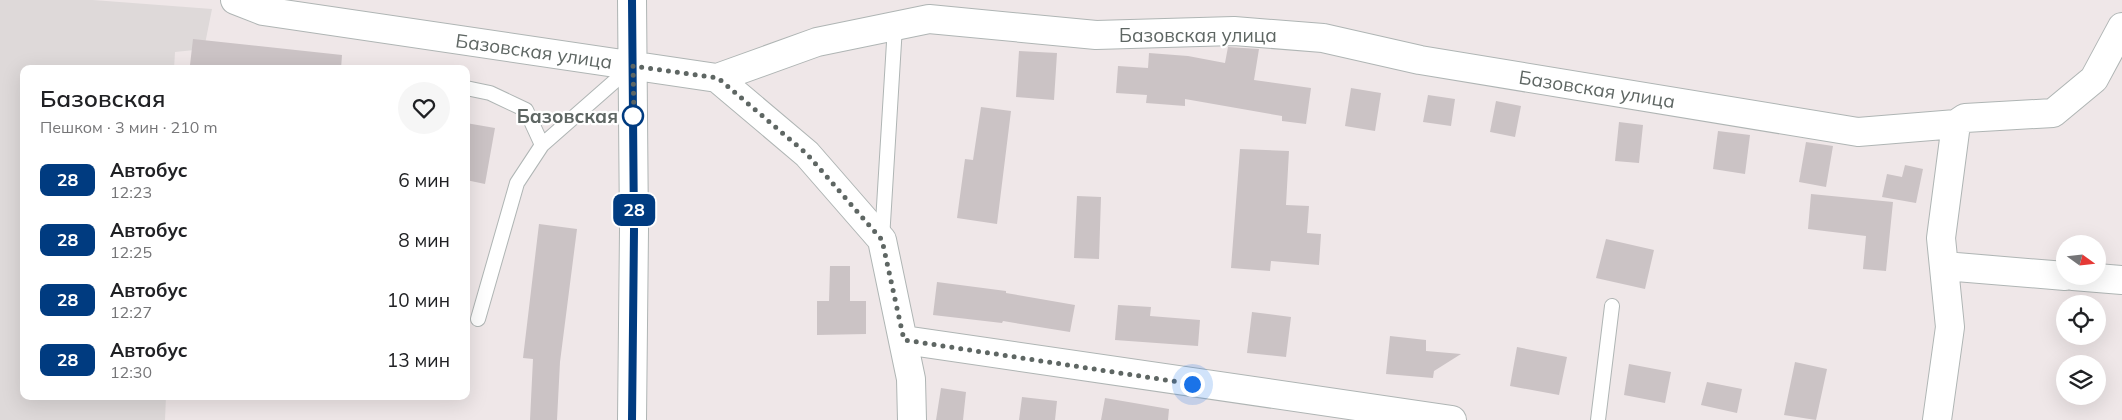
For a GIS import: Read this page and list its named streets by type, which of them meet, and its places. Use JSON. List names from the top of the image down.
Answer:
{
  "streets": {
    "street": ["Базовская улица"]
  },
  "places": ["Базовская"],
  "lines": ["bus line 28"],
  "north": "right",
  "page": {
    "on_map": "28",
    "heading": ["Базовская", "Пешком · 3 мин · 210 m"],
    "list": [
      {
        "mark": "28",
        "name": "Автобус",
        "note": "12:23",
        "value": "6 мин"
      },
      {
        "mark": "28",
        "name": "Автобус",
        "note": "12:25",
        "value": "8 мин"
      },
      {
        "mark": "28",
        "name": "Автобус",
        "note": "12:27",
        "value": "10 мин"
      },
      {
        "mark": "28",
        "name": "Автобус",
        "note": "12:30",
        "value": "13 мин"
      }
    ]
  }
}
